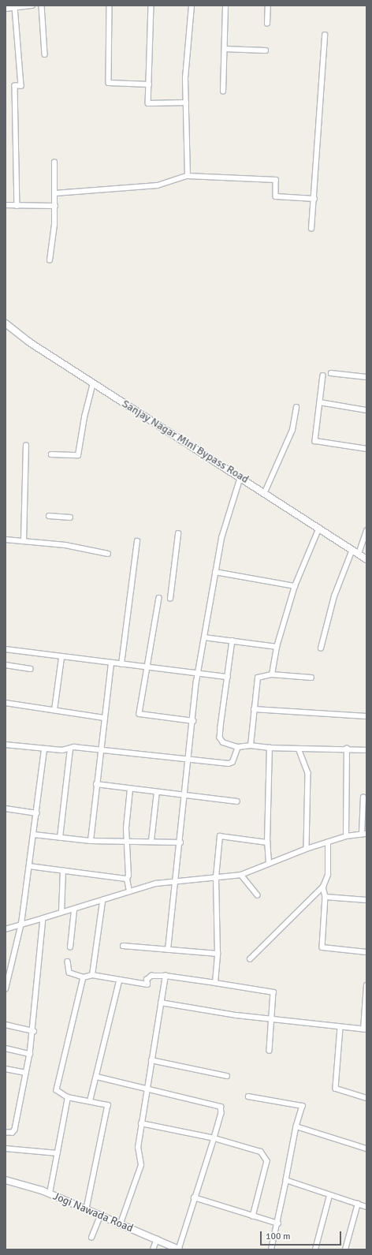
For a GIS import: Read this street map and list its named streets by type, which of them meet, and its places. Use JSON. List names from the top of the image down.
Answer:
{
  "streets": {
    "street": ["Sanjay Nagar Mini Bypass Road", "Jogi Nawada Road"]
  },
  "scale_bar": "100 m"
}
